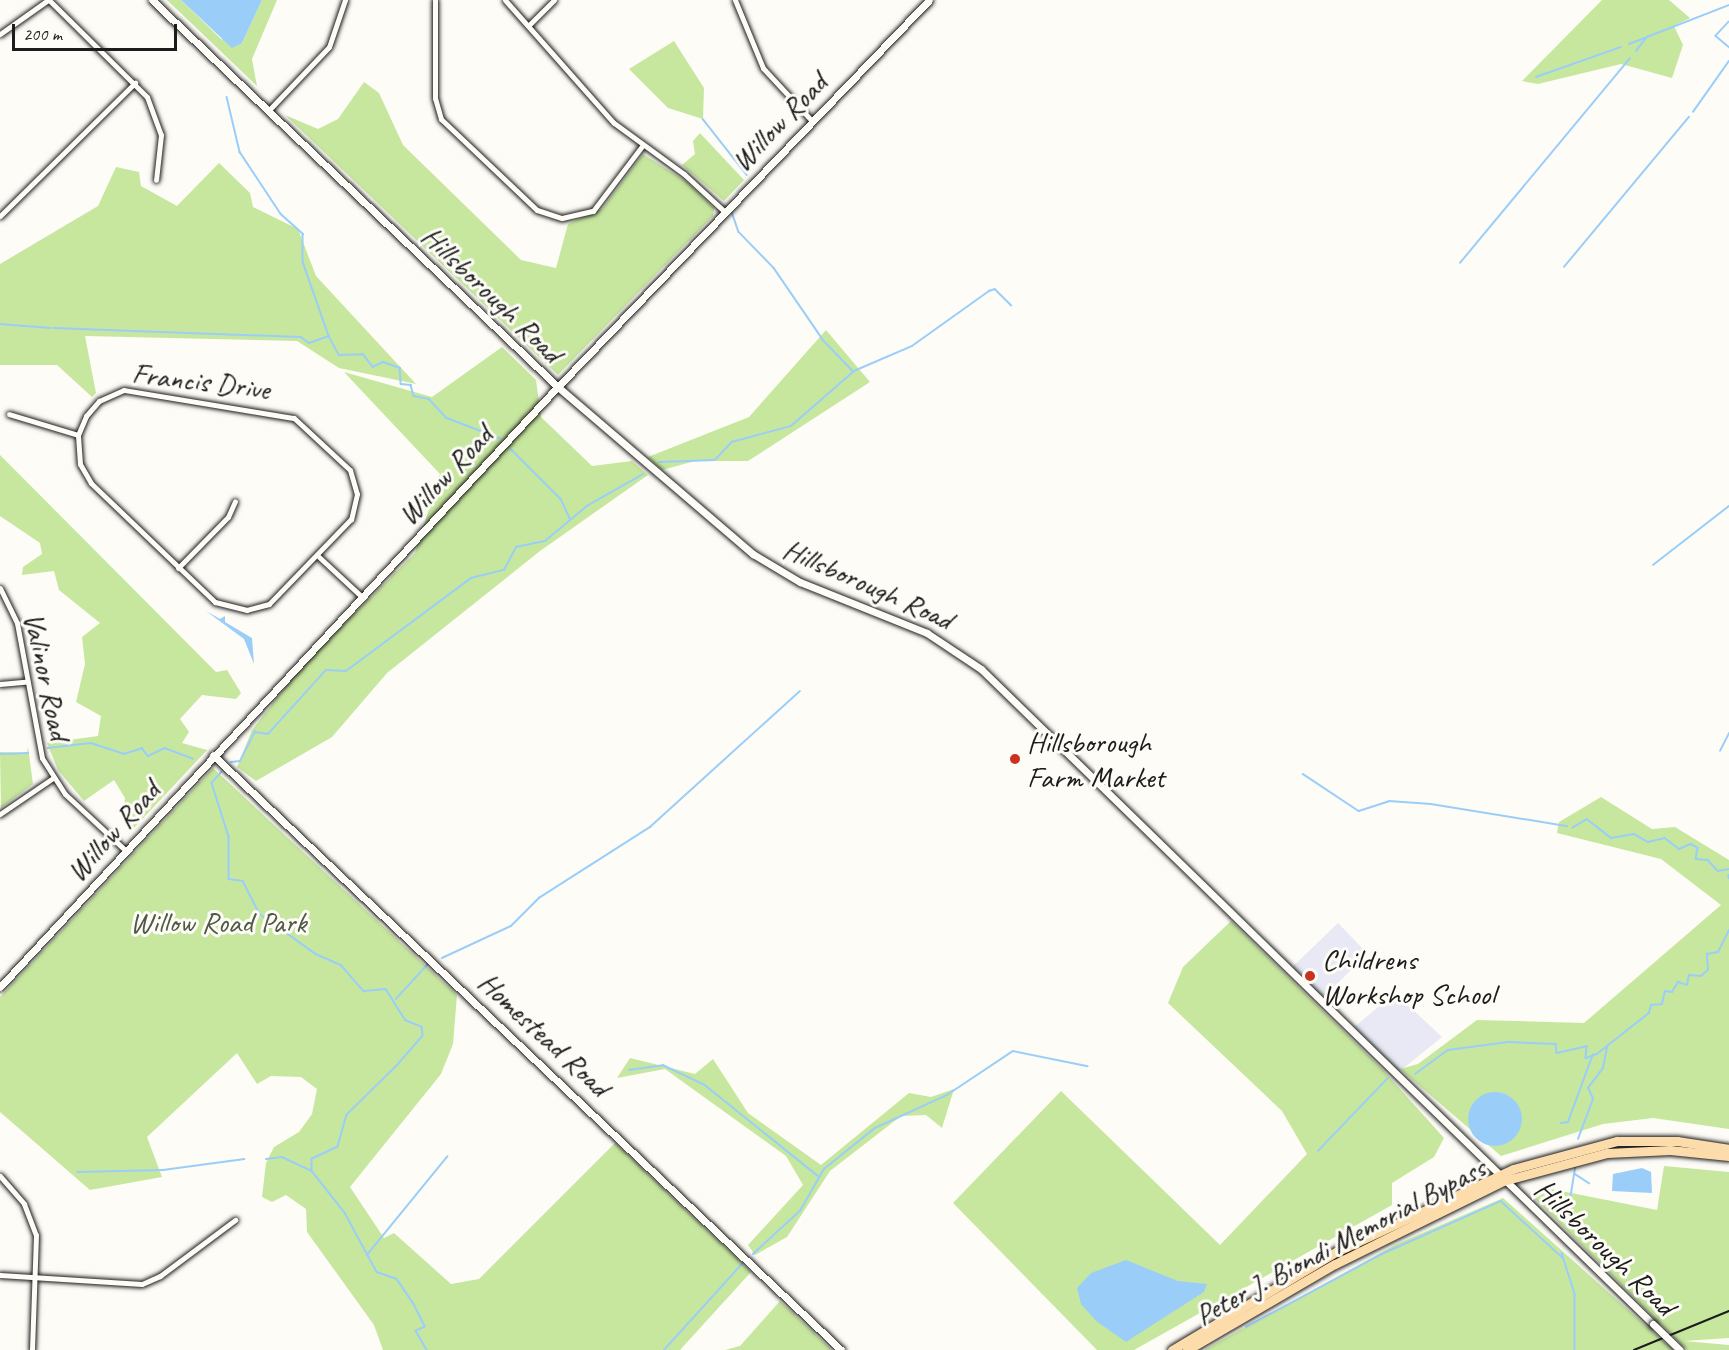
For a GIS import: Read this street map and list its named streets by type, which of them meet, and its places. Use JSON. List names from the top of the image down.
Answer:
{
  "streets": {
    "highway": ["Peter J. Biondi Memorial Bypass"],
    "street": [
      "Willow Road",
      "Hillsborough Road",
      "Francis Drive",
      "Valinor Road",
      "Homestead Road"
    ]
  },
  "crossings": [
    ["Willow Road", "Hillsborough Road"],
    ["Willow Road", "Valinor Road"],
    ["Willow Road", "Homestead Road"],
    ["Hillsborough Road", "Peter J. Biondi Memorial Bypass"]
  ],
  "parks": ["Willow Road Park"],
  "places": ["Hillsborough Farm Market", "Childrens Workshop School"],
  "scale_bar": "200 m"
}
